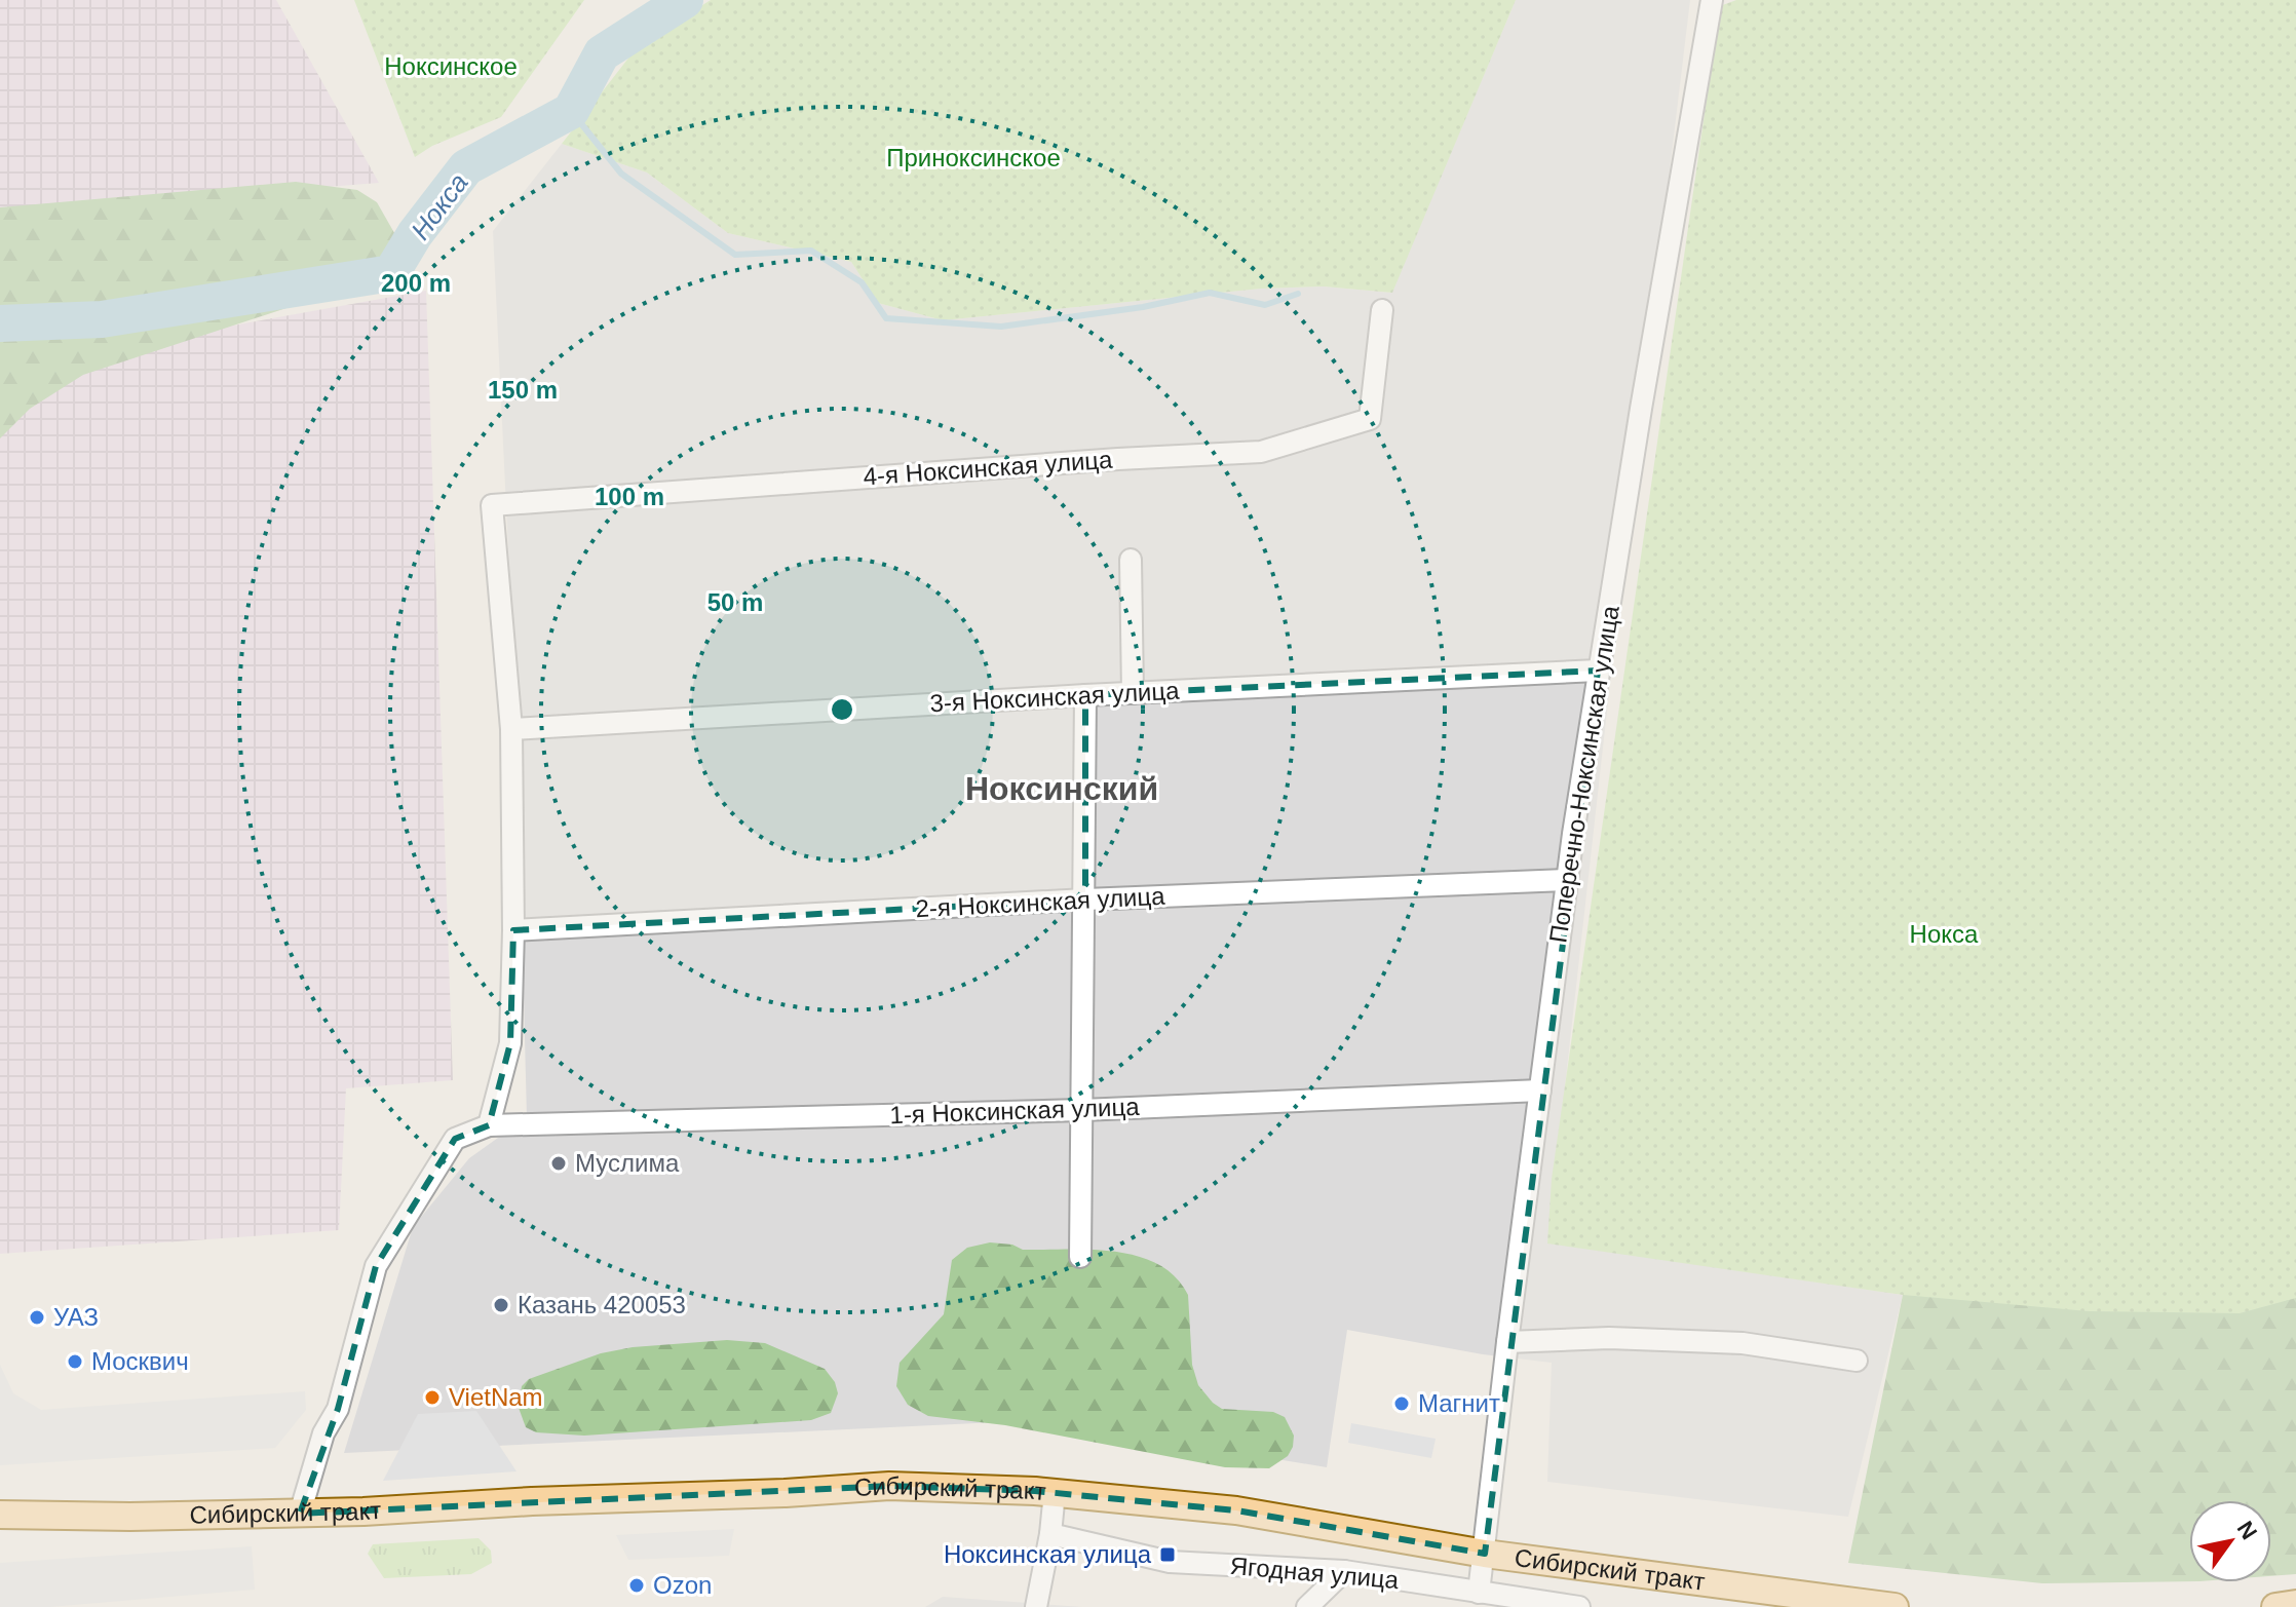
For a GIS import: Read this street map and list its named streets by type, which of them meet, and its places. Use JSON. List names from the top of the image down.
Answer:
{
  "streets": {
    "main road": ["Сибирский тракт"],
    "street": [
      "4-я Ноксинская улица",
      "3-я Ноксинская улица",
      "Поперечно-Ноксинская улица",
      "2-я Ноксинская улица",
      "1-я Ноксинская улица",
      "Ягодная улица"
    ]
  },
  "crossings": [
    ["4-я Ноксинская улица", "3-я Ноксинская улица"],
    ["3-я Ноксинская улица", "Поперечно-Ноксинская улица"],
    ["Поперечно-Ноксинская улица", "2-я Ноксинская улица"],
    ["Поперечно-Ноксинская улица", "1-я Ноксинская улица"],
    ["Поперечно-Ноксинская улица", "Сибирский тракт"],
    ["Поперечно-Ноксинская улица", "Ягодная улица"]
  ],
  "districts": ["Ноксинский"],
  "water": ["Нокса"],
  "parks": ["Ноксинское", "Приноксинское", "Нокса"],
  "places": {
    "other": [
      "Муслима",
      "Казань 420053",
      "УАЗ",
      "Москвич",
      "VietNam",
      "Магнит",
      "Ozon"
    ],
    "transit": ["Ноксинская улица"]
  },
  "north": "top right",
  "rings": [
    "200 m",
    "150 m",
    "100 m",
    "50 m"
  ]
}
